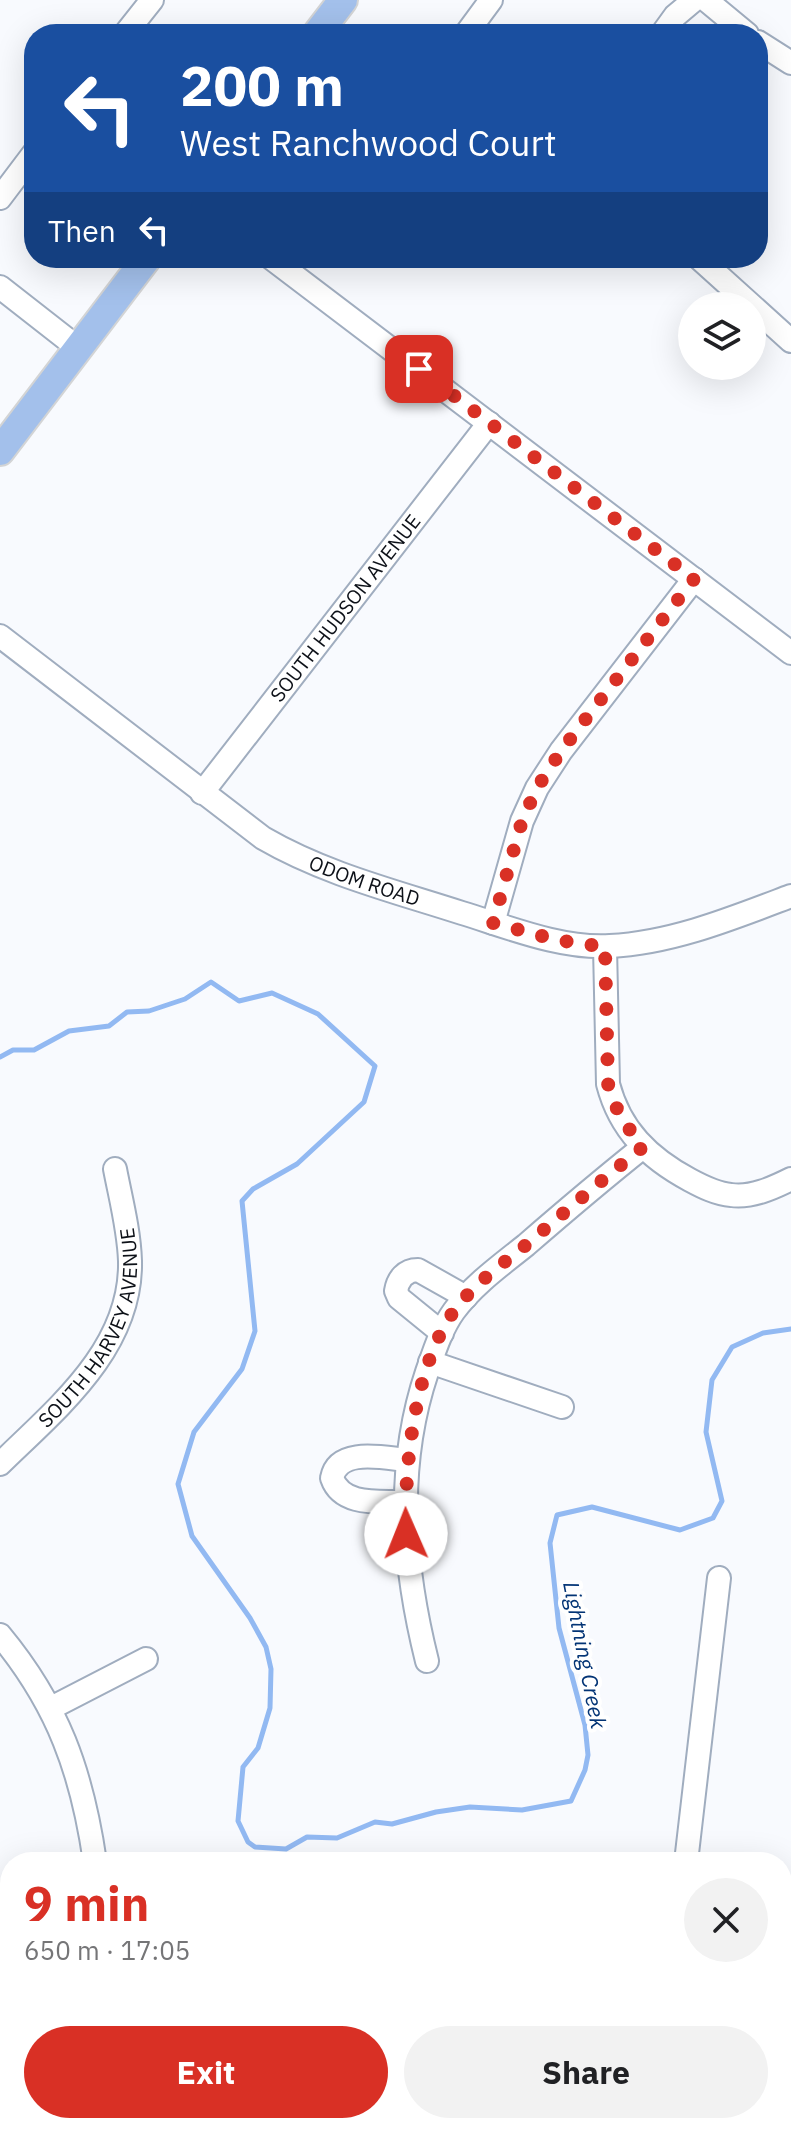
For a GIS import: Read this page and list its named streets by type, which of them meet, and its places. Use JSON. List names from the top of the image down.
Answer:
{
  "streets": {
    "street": ["SOUTH HUDSON AVENUE", "ODOM ROAD", "SOUTH HARVEY AVENUE"]
  },
  "crossings": [
    ["SOUTH HUDSON AVENUE", "ODOM ROAD"]
  ],
  "water": ["Lightning Creek"],
  "page": {
    "turn": ["200 m", "West Ranchwood Court"],
    "then": "Then",
    "heading": ["9 min", "650 m · 17:05"],
    "buttons": ["Exit", "Share"]
  }
}
